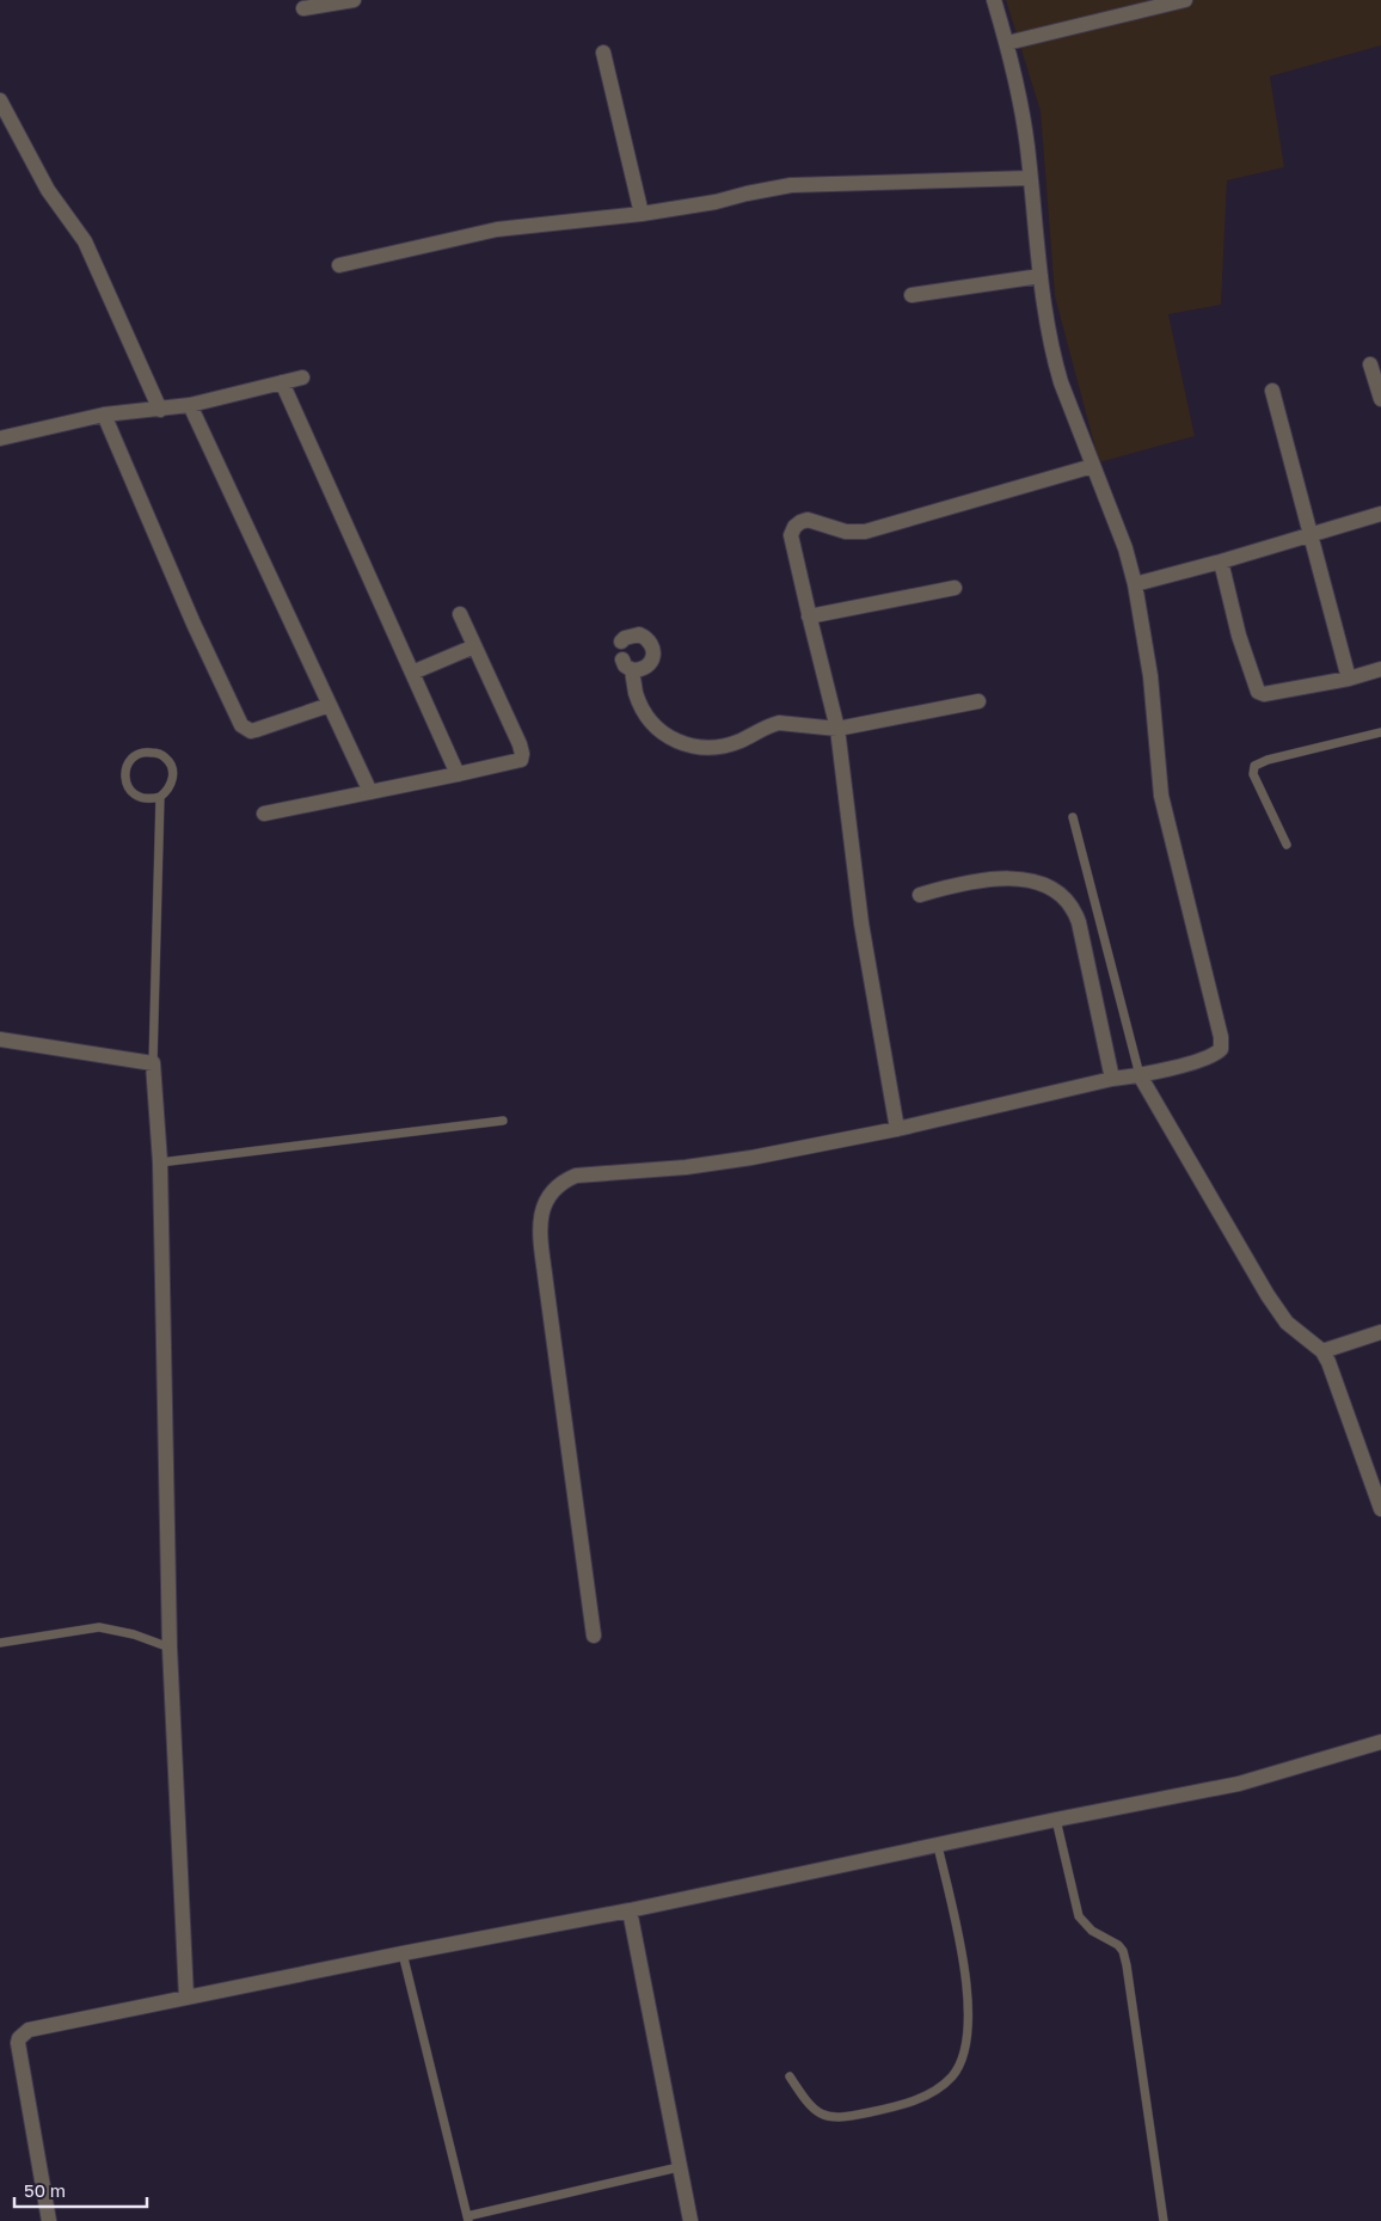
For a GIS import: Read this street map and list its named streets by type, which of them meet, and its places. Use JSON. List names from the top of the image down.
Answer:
{
  "scale_bar": "50 m"
}
